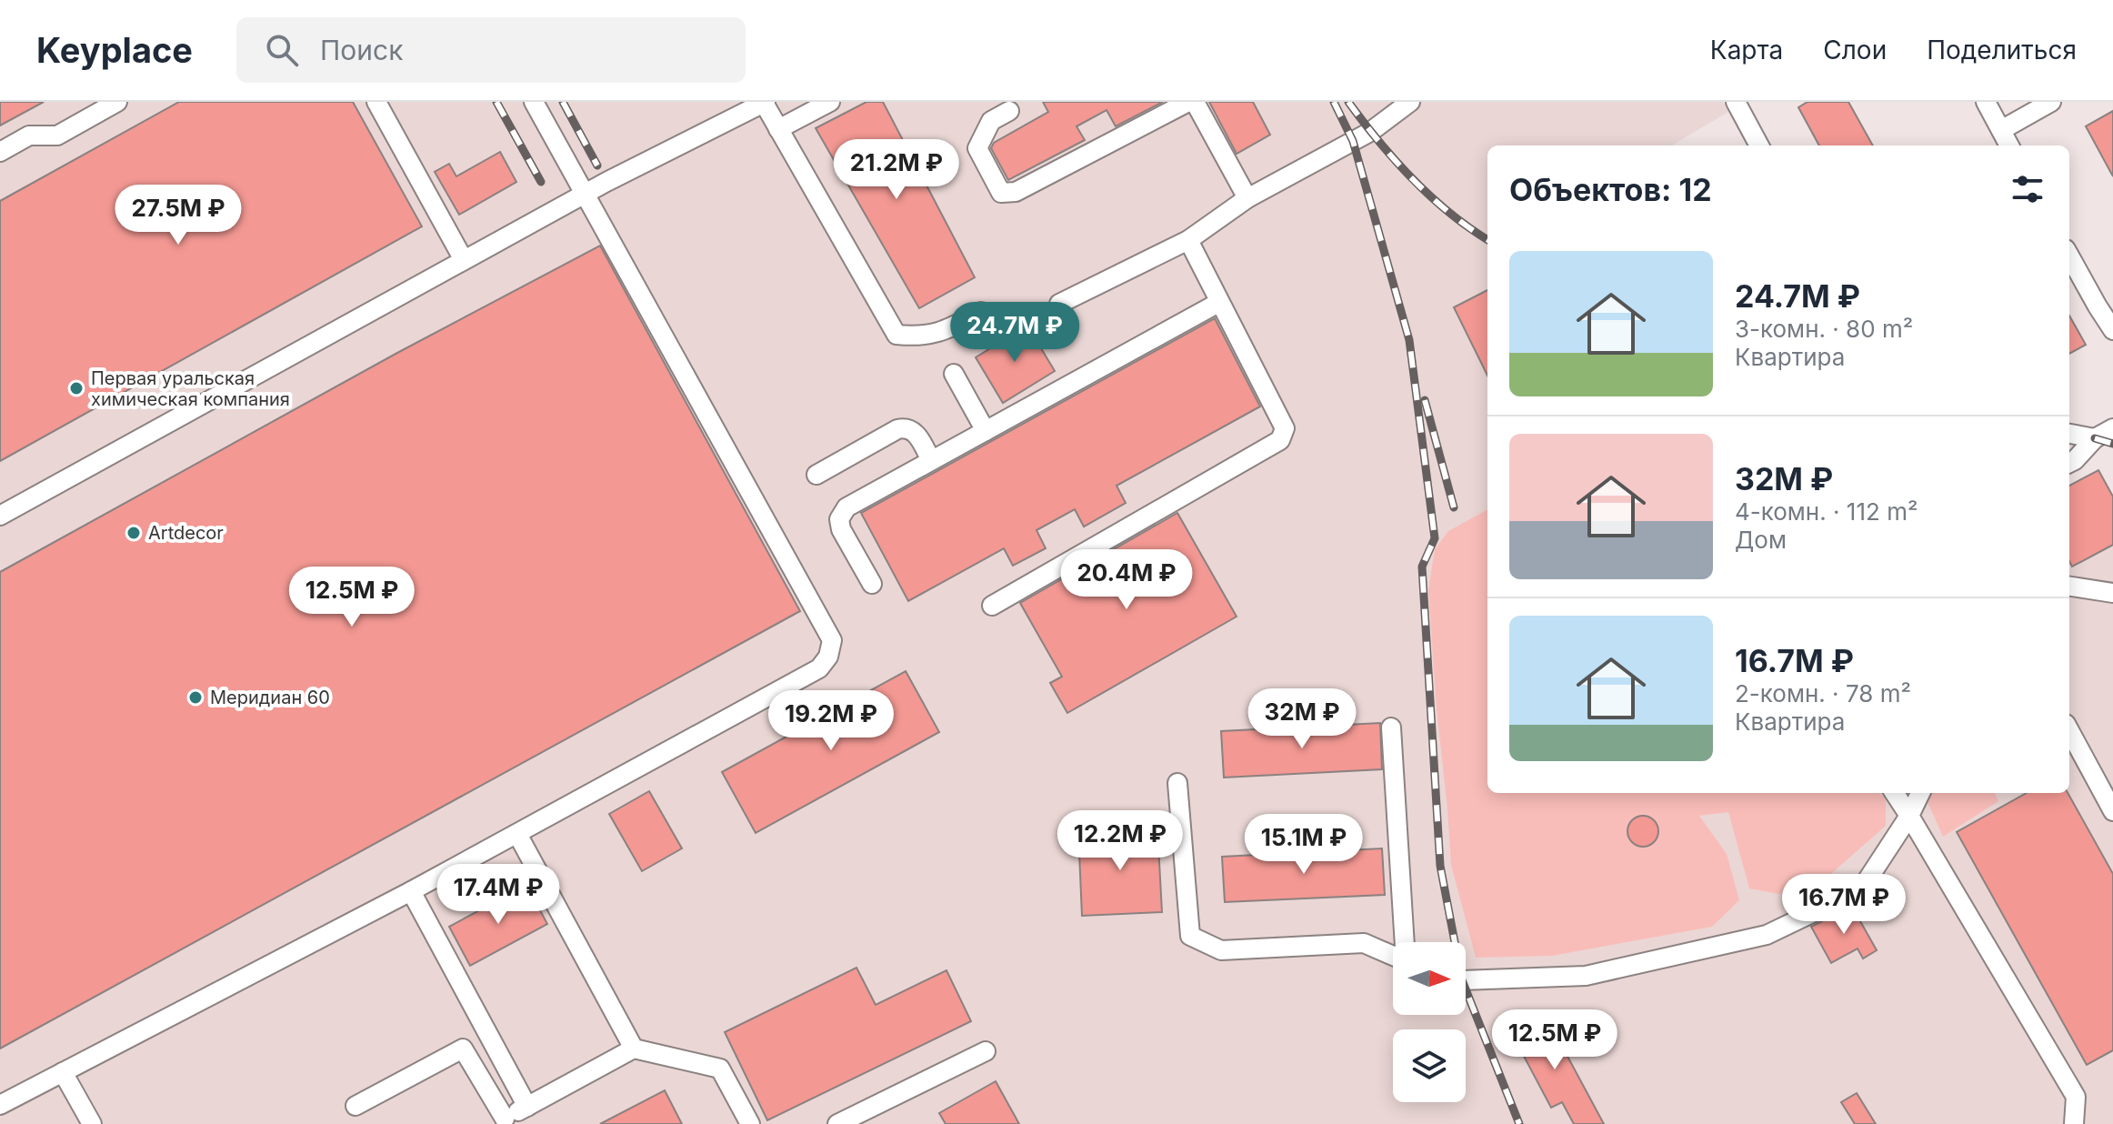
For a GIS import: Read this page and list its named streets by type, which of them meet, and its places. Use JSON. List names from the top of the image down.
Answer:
{
  "places": ["Первая уральская химическая компания", "Artdecor", "Меридиан 60"],
  "north": "right",
  "page": {
    "header": "Keyplace",
    "search": "Поиск",
    "nav": ["Карта", "Слои", "Поделиться"],
    "price": [
      "21.2M ₽",
      "27.5M ₽",
      "24.7M ₽",
      "20.4M ₽",
      "12.5M ₽",
      "32M ₽",
      "19.2M ₽",
      "12.2M ₽",
      "15.1M ₽",
      "17.4M ₽",
      "16.7M ₽",
      "12.5M ₽"
    ],
    "heading": "Объектов: 12",
    "list": [
      {
        "name": "24.7M ₽",
        "note": "3-комн. · 80 m² · Квартира"
      },
      {
        "name": "32M ₽",
        "note": "4-комн. · 112 m² · Дом"
      },
      {
        "name": "16.7M ₽",
        "note": "2-комн. · 78 m² · Квартира"
      }
    ]
  }
}
